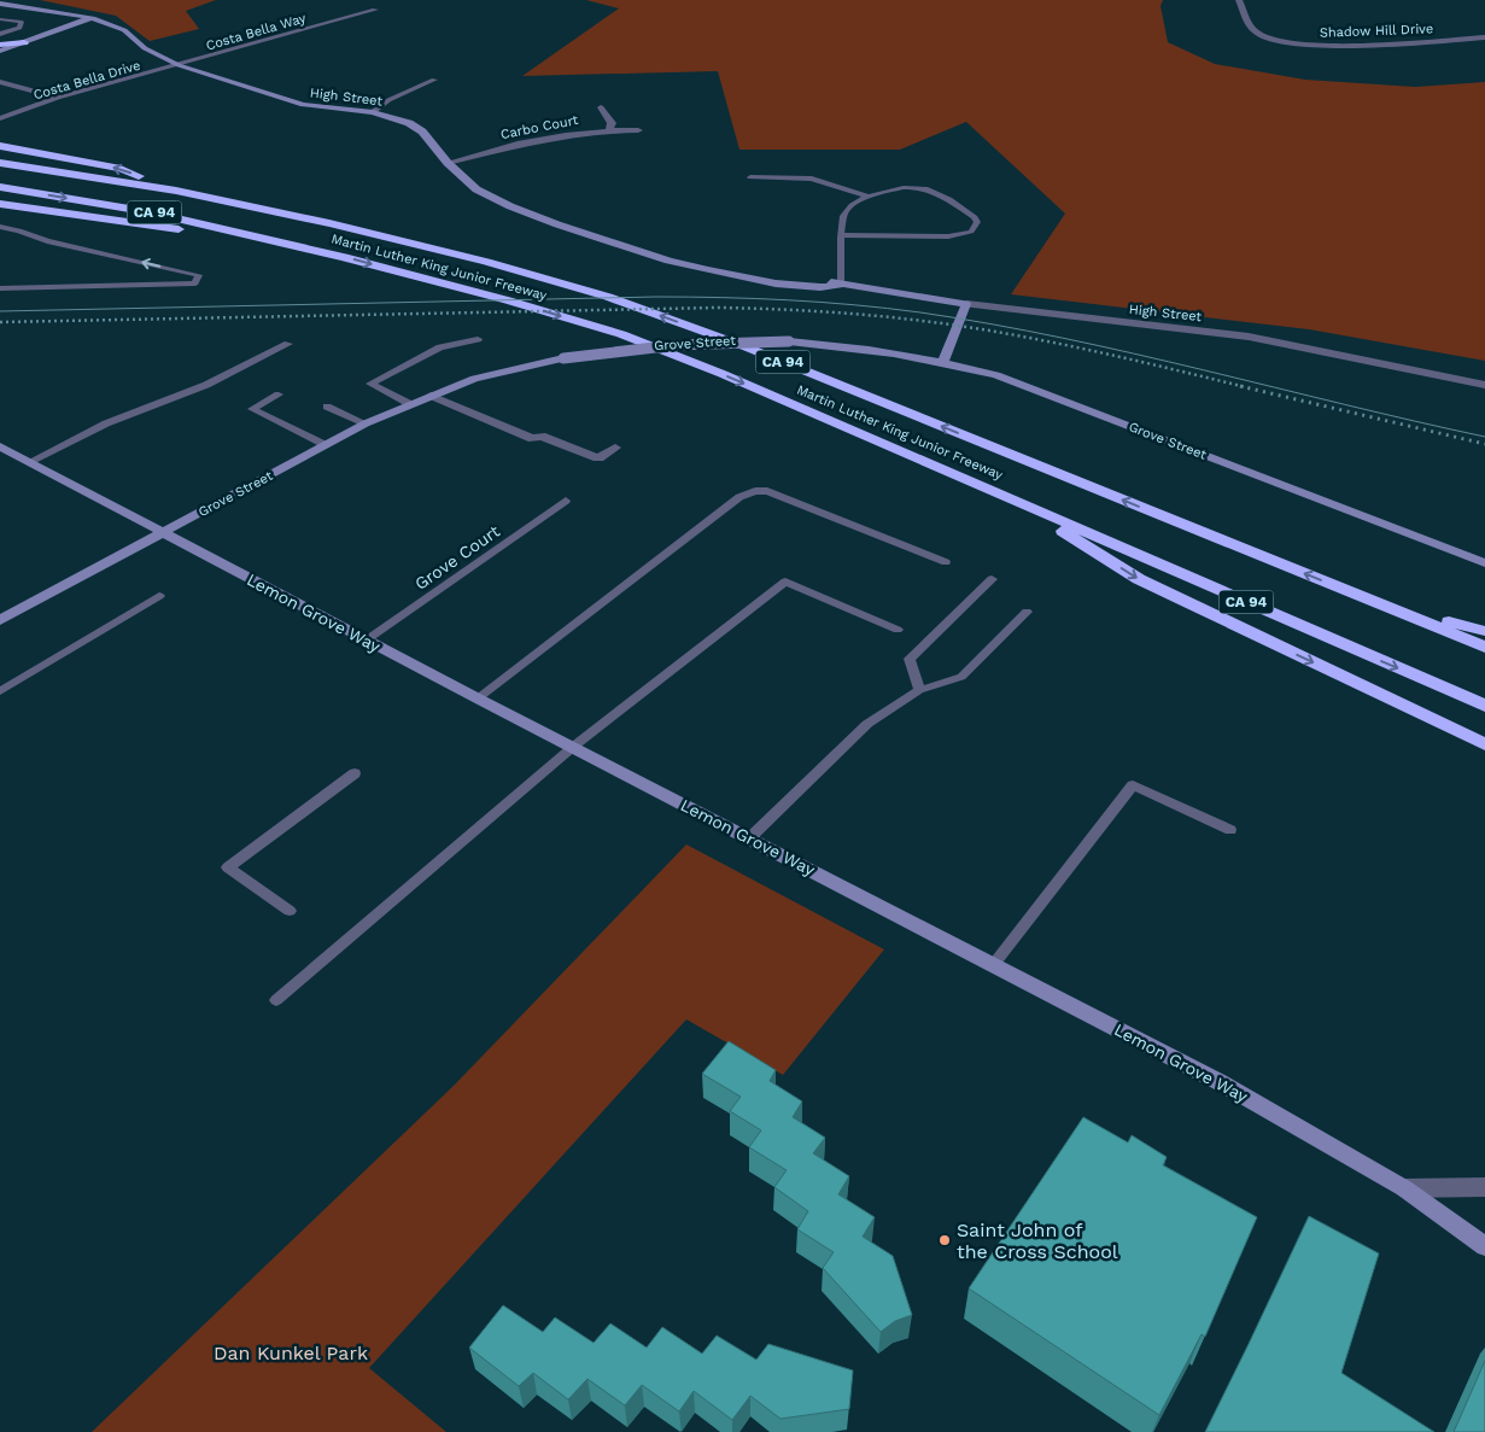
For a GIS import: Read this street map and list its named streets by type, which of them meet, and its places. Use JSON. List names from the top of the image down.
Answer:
{
  "streets": {
    "highway": ["CA 94", "Martin Luther King Junior Freeway"],
    "main road": ["High Street", "Grove Street", "Lemon Grove Way"],
    "street": [
      "Shadow Hill Drive",
      "Costa Bella Way",
      "Costa Bella Drive",
      "Carbo Court"
    ],
    "lane": ["Grove Court"]
  },
  "crossings": [
    ["Costa Bella Way", "Costa Bella Drive"],
    ["Costa Bella Way", "High Street"],
    ["Costa Bella Drive", "High Street"],
    ["High Street", "Carbo Court"],
    ["Grove Street", "Lemon Grove Way"],
    ["Grove Court", "Lemon Grove Way"]
  ],
  "parks": ["Dan Kunkel Park"],
  "places": ["Saint John of the Cross School"]
}
